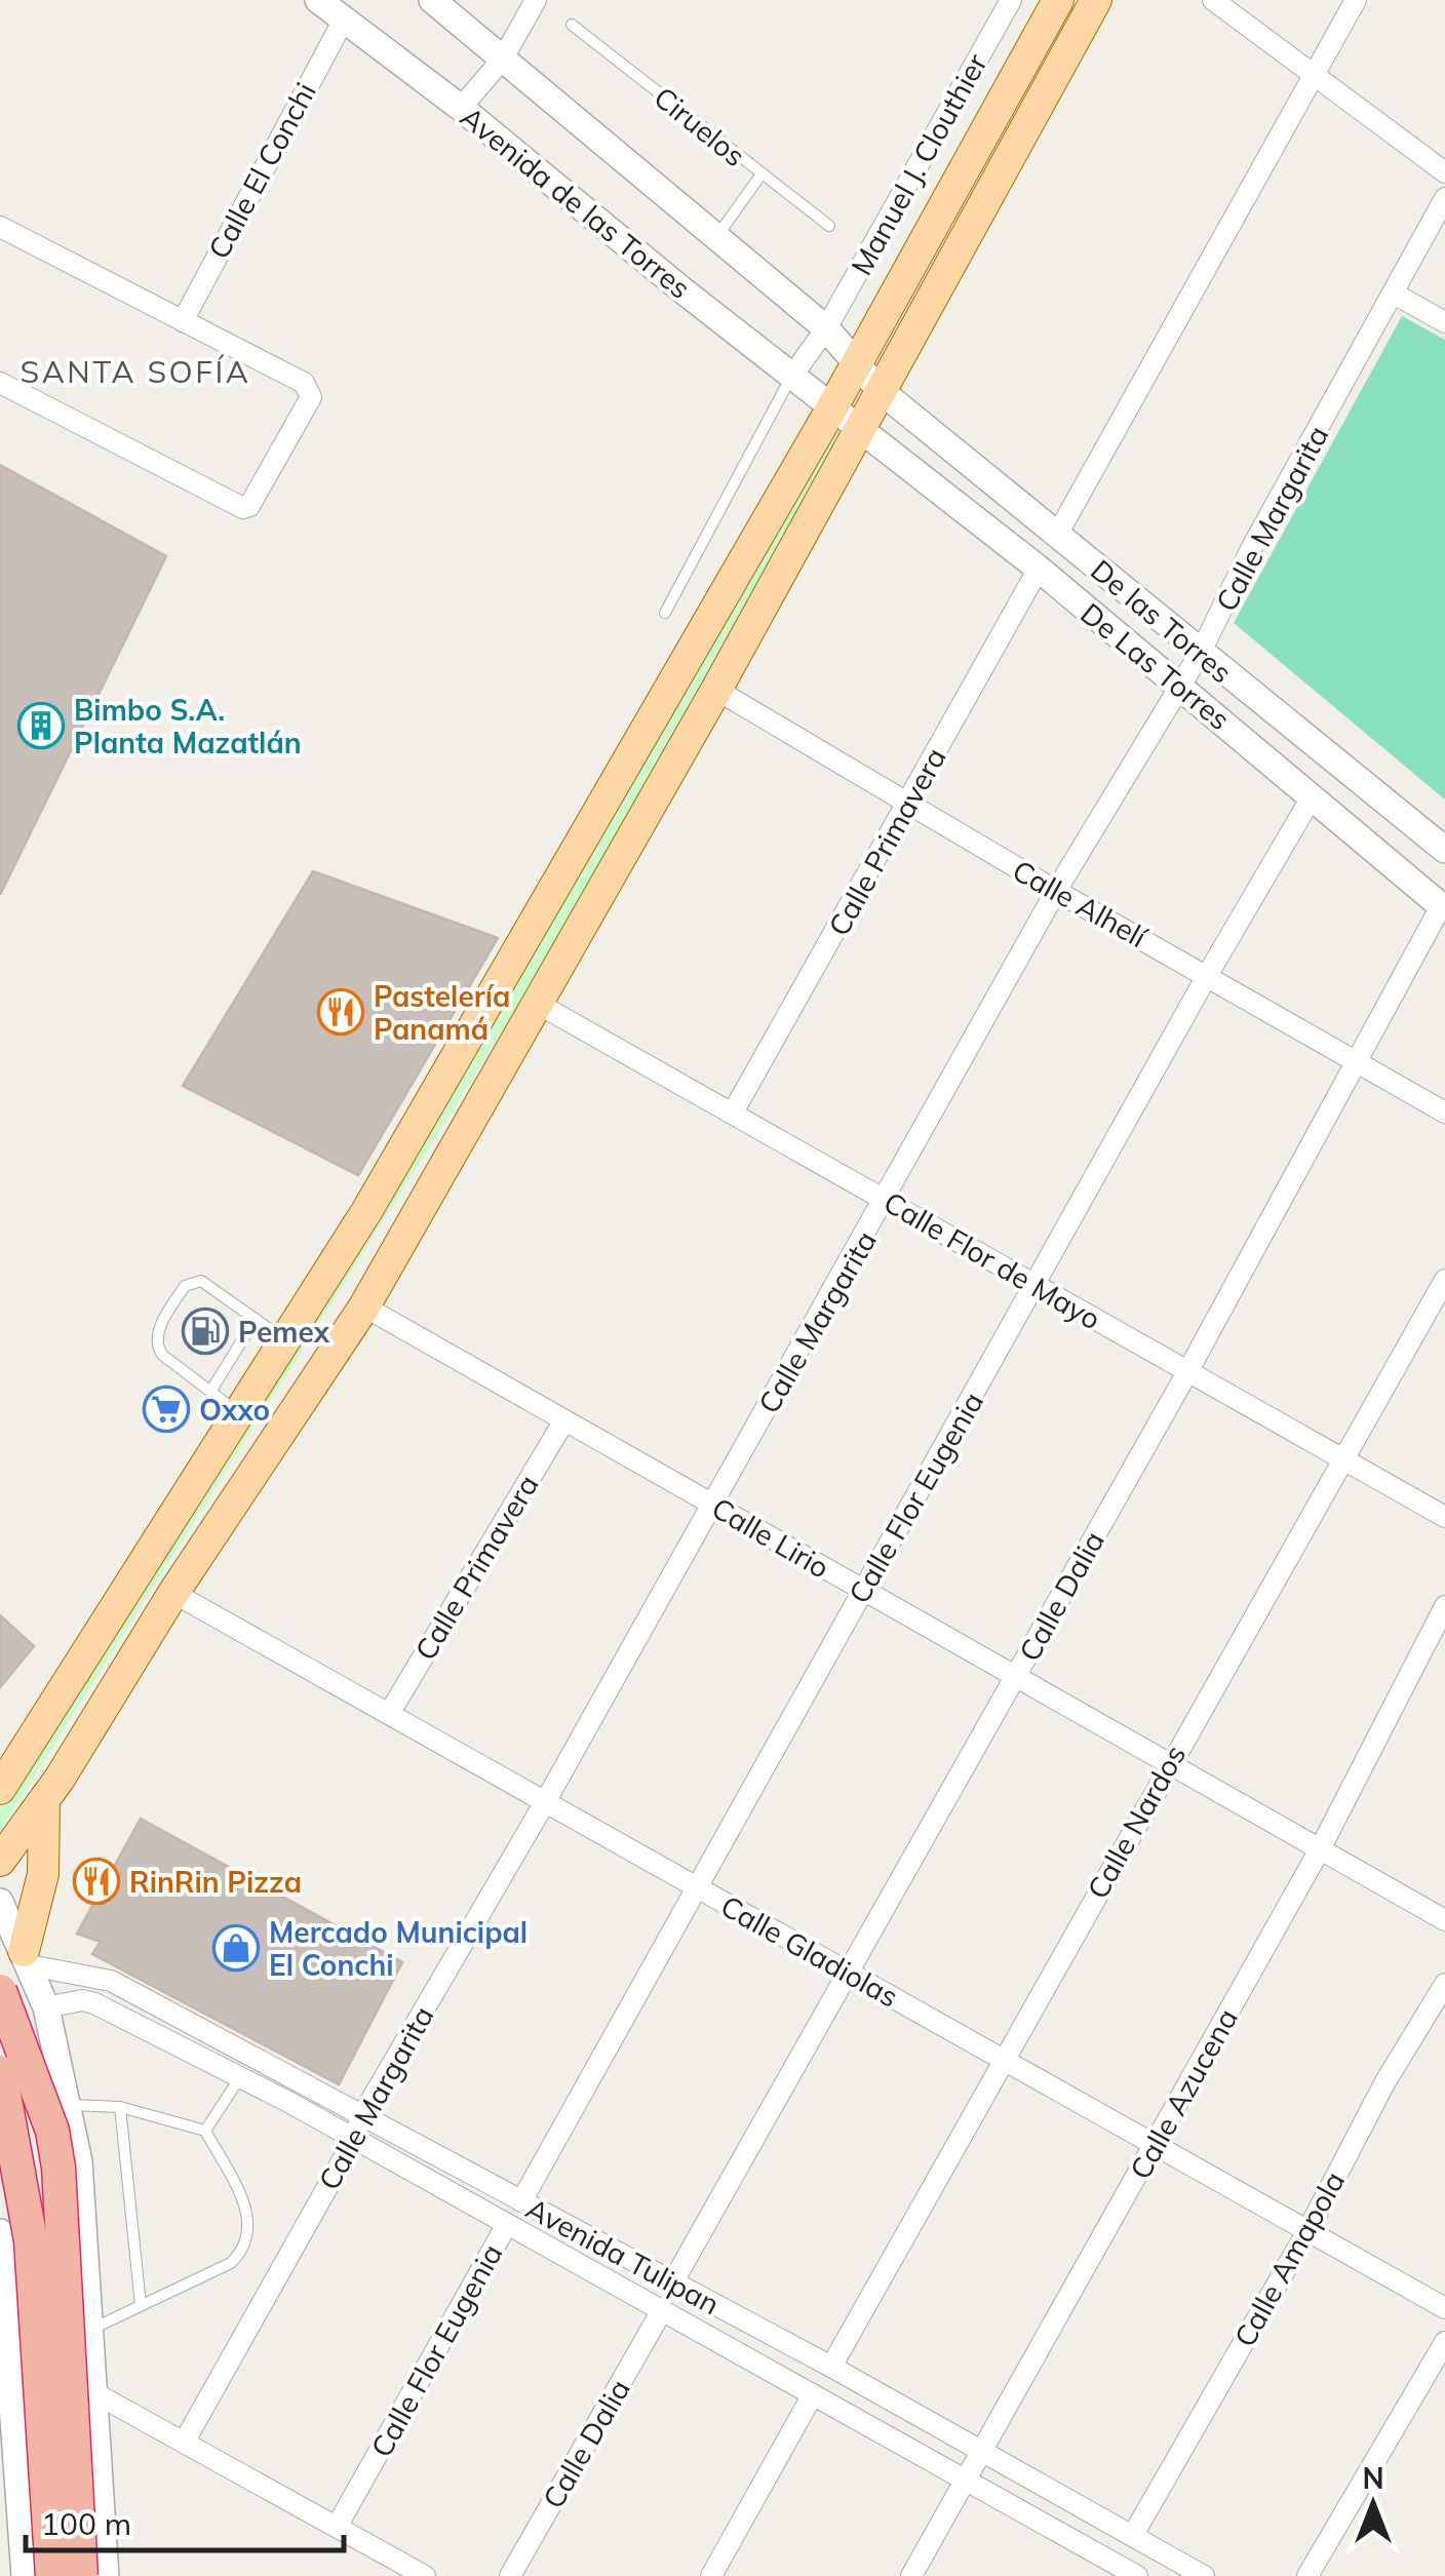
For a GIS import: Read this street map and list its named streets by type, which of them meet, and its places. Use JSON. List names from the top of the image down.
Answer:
{
  "streets": {
    "street": [
      "Manuel J. Clouthier",
      "Calle El Conchi",
      "Avenida de las Torres",
      "Calle Margarita",
      "De las Torres",
      "De Las Torres",
      "Calle Primavera",
      "Calle Alhelí",
      "Calle Flor de Mayo",
      "Calle Flor Eugenia",
      "Calle Lirio",
      "Calle Dalia",
      "Calle Nardos",
      "Calle Gladiolas",
      "Calle Azucena",
      "Avenida Tulipan",
      "Calle Amapola"
    ],
    "lane": ["Ciruelos"]
  },
  "crossings": [
    ["Manuel J. Clouthier", "Avenida de las Torres"],
    ["Calle El Conchi", "Avenida de las Torres"],
    ["Avenida de las Torres", "De Las Torres"],
    ["Calle Margarita", "De las Torres"],
    ["Calle Margarita", "De Las Torres"],
    ["Calle Margarita", "Calle Alhelí"],
    ["Calle Margarita", "Calle Flor de Mayo"],
    ["Calle Margarita", "Calle Lirio"],
    ["Calle Margarita", "Calle Gladiolas"],
    ["Calle Margarita", "Avenida Tulipan"],
    ["De Las Torres", "Calle Primavera"],
    ["De Las Torres", "Calle Flor Eugenia"],
    ["De Las Torres", "Calle Dalia"],
    ["Calle Primavera", "Calle Alhelí"],
    ["Calle Primavera", "Calle Flor de Mayo"],
    ["Calle Primavera", "Calle Lirio"],
    ["Calle Primavera", "Calle Gladiolas"],
    ["Calle Alhelí", "Calle Flor Eugenia"],
    ["Calle Alhelí", "Calle Dalia"],
    ["Calle Flor de Mayo", "Calle Flor Eugenia"],
    ["Calle Flor de Mayo", "Calle Dalia"],
    ["Calle Flor de Mayo", "Calle Nardos"],
    ["Calle Flor Eugenia", "Calle Lirio"],
    ["Calle Flor Eugenia", "Calle Gladiolas"],
    ["Calle Flor Eugenia", "Avenida Tulipan"],
    ["Calle Lirio", "Calle Dalia"],
    ["Calle Lirio", "Calle Nardos"],
    ["Calle Lirio", "Calle Azucena"],
    ["Calle Dalia", "Calle Gladiolas"],
    ["Calle Dalia", "Avenida Tulipan"],
    ["Calle Nardos", "Calle Gladiolas"],
    ["Calle Nardos", "Avenida Tulipan"],
    ["Calle Gladiolas", "Calle Azucena"],
    ["Calle Gladiolas", "Calle Amapola"],
    ["Calle Azucena", "Avenida Tulipan"],
    ["Avenida Tulipan", "Calle Amapola"]
  ],
  "districts": ["SANTA SOFÍA"],
  "places": {
    "building": ["Bimbo S.A. Planta Mazatlán"],
    "restaurant": ["Pastelería Panamá", "RinRin Pizza"],
    "fuel station": ["Pemex"],
    "supermarket": ["Oxxo"],
    "shop": ["Mercado Municipal El Conchi"]
  },
  "scale_bar": "100 m",
  "north": "top"
}
